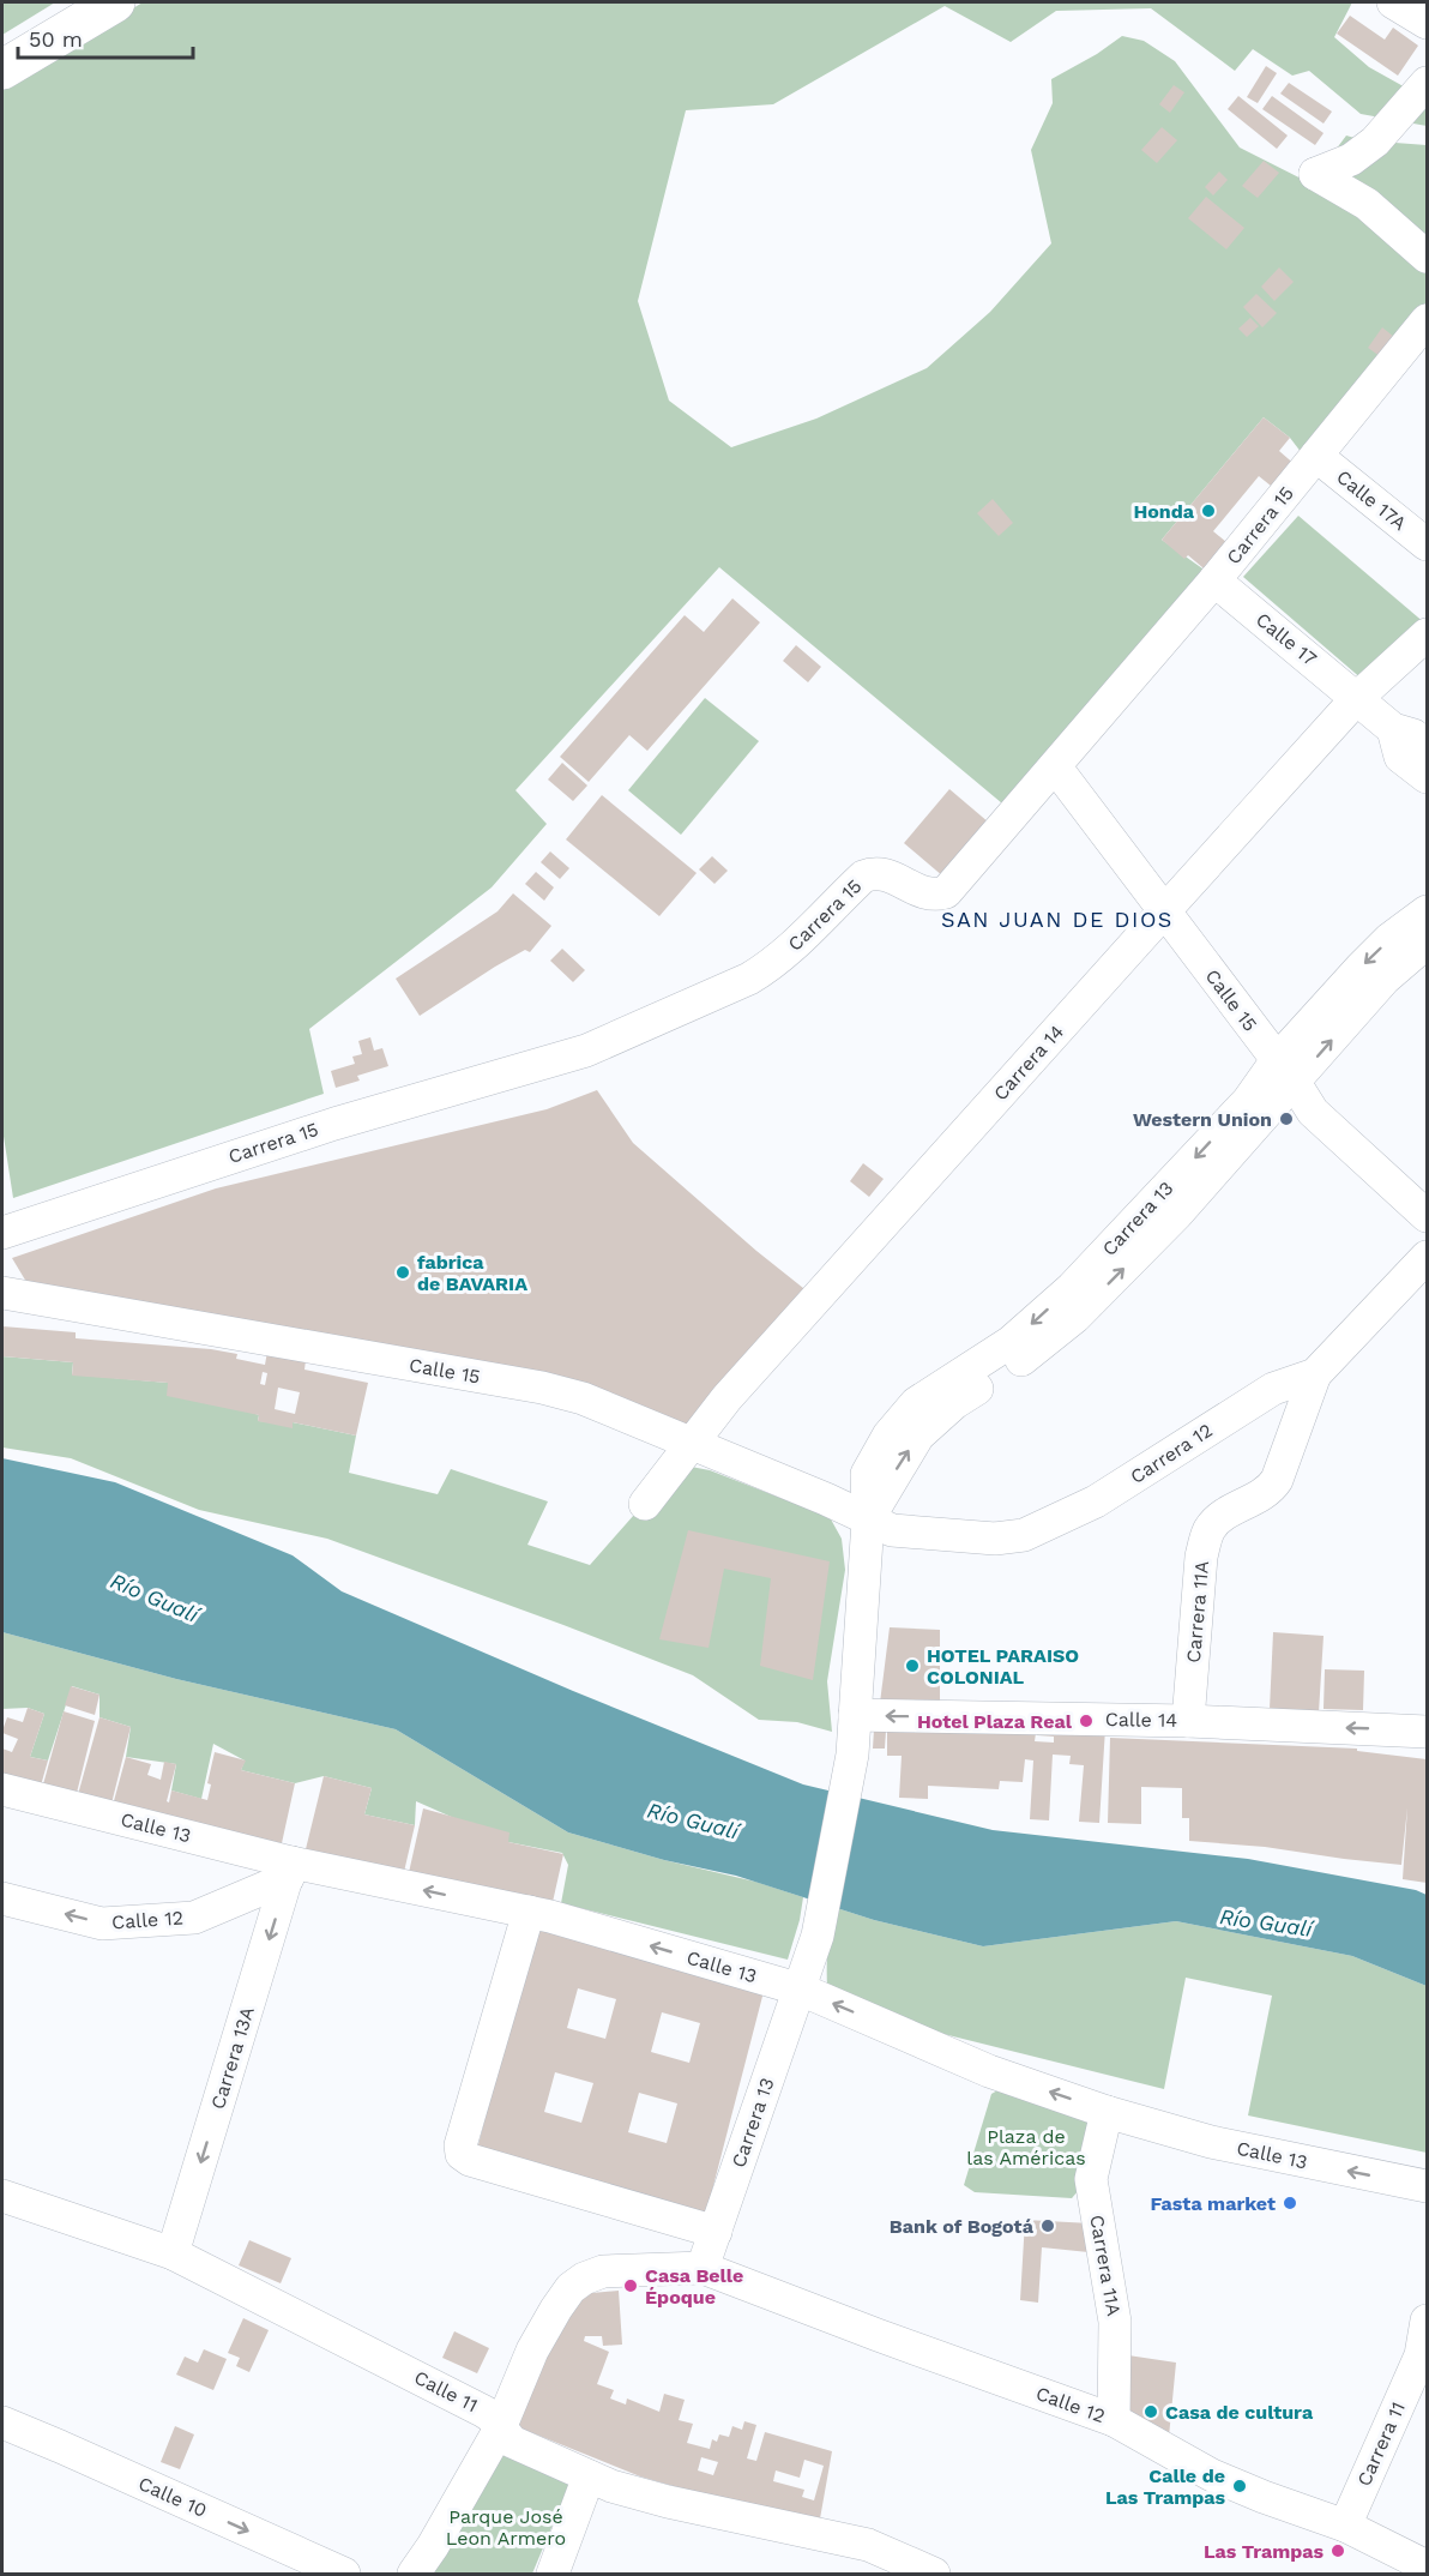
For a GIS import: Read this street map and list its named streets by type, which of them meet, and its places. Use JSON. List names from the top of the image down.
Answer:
{
  "streets": {
    "street": [
      "Calle 17A",
      "Carrera 15",
      "Calle 17",
      "Calle 15",
      "Carrera 14",
      "Carrera 13",
      "Carrera 12",
      "Carrera 11A",
      "Calle 14",
      "Calle 13",
      "Calle 12",
      "Carrera 13A",
      "Calle 11",
      "Carrera 11",
      "Calle 10"
    ]
  },
  "crossings": [
    ["Calle 17A", "Carrera 15"],
    ["Carrera 15", "Calle 17"],
    ["Carrera 15", "Calle 15"],
    ["Calle 17", "Carrera 14"],
    ["Calle 15", "Carrera 14"],
    ["Calle 15", "Carrera 13"],
    ["Calle 15", "Carrera 12"],
    ["Carrera 13", "Carrera 12"],
    ["Carrera 13", "Calle 14"],
    ["Carrera 13", "Calle 13"],
    ["Carrera 13", "Calle 12"],
    ["Carrera 12", "Carrera 11A"],
    ["Carrera 11A", "Calle 14"],
    ["Carrera 11A", "Calle 13"],
    ["Carrera 11A", "Calle 12"],
    ["Calle 13", "Calle 12"],
    ["Calle 13", "Carrera 13A"],
    ["Calle 12", "Carrera 13A"],
    ["Calle 12", "Carrera 11"],
    ["Carrera 13A", "Calle 11"]
  ],
  "one_way": [
    "Calle 14",
    "Calle 13",
    "Carrera 13A",
    "Calle 10"
  ],
  "districts": ["SAN JUAN DE DIOS"],
  "water": ["Río Gualí"],
  "parks": ["Plaza de las Américas", "Parque José Leon Armero"],
  "places": [
    "Honda",
    "Western Union",
    "fabrica de BAVARIA",
    "HOTEL PARAISO COLONIAL",
    "Hotel Plaza Real",
    "Fasta market",
    "Bank of Bogotá",
    "Casa Belle Époque",
    "Casa de cultura",
    "Calle de Las Trampas",
    "Las Trampas"
  ],
  "scale_bar": "50 m"
}
